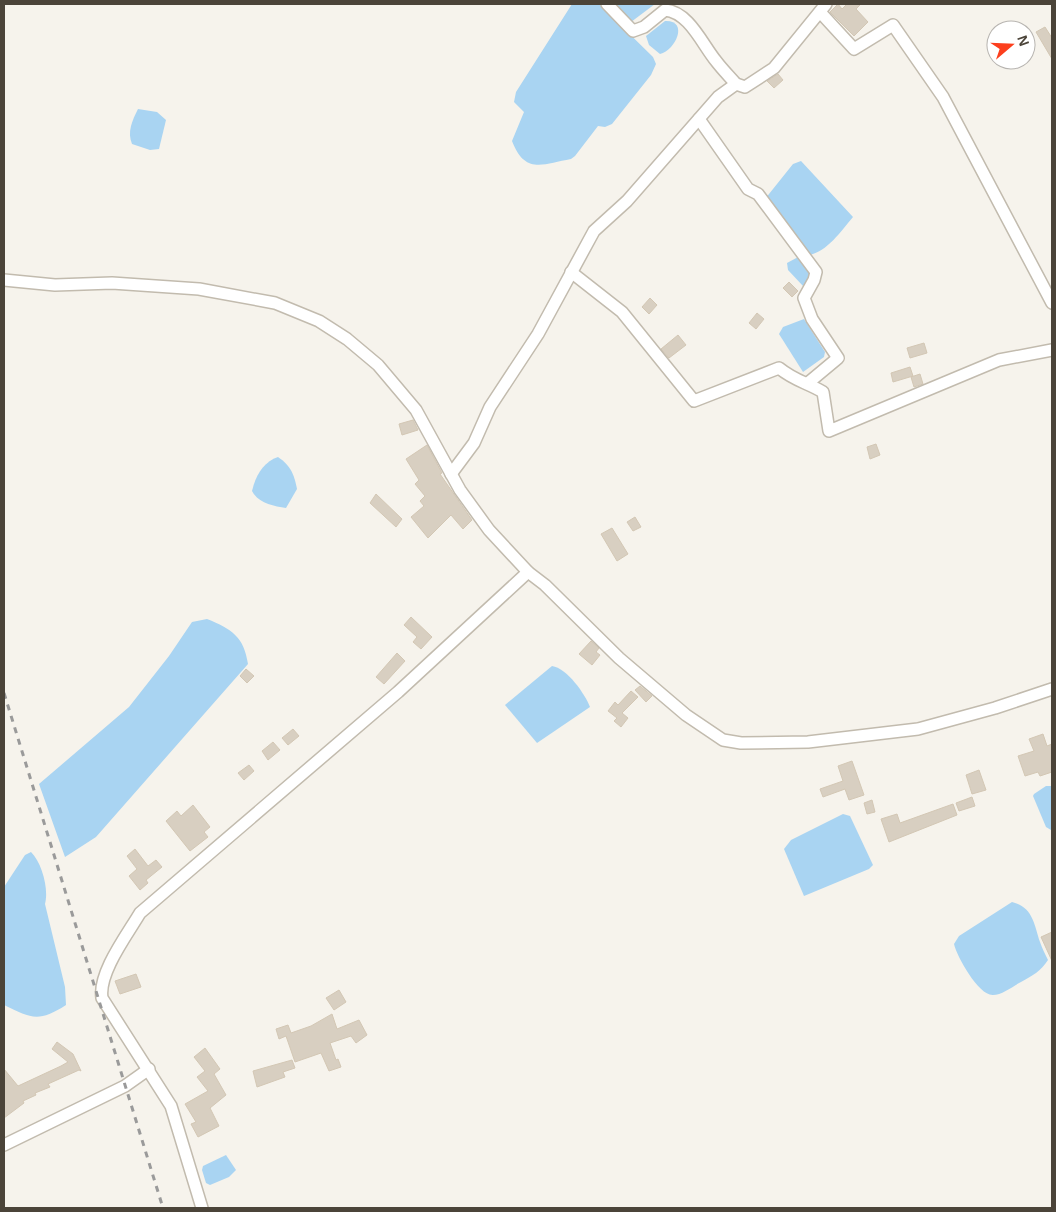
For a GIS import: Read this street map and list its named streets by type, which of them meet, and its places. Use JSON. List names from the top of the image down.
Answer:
{
  "north": "right"
}
